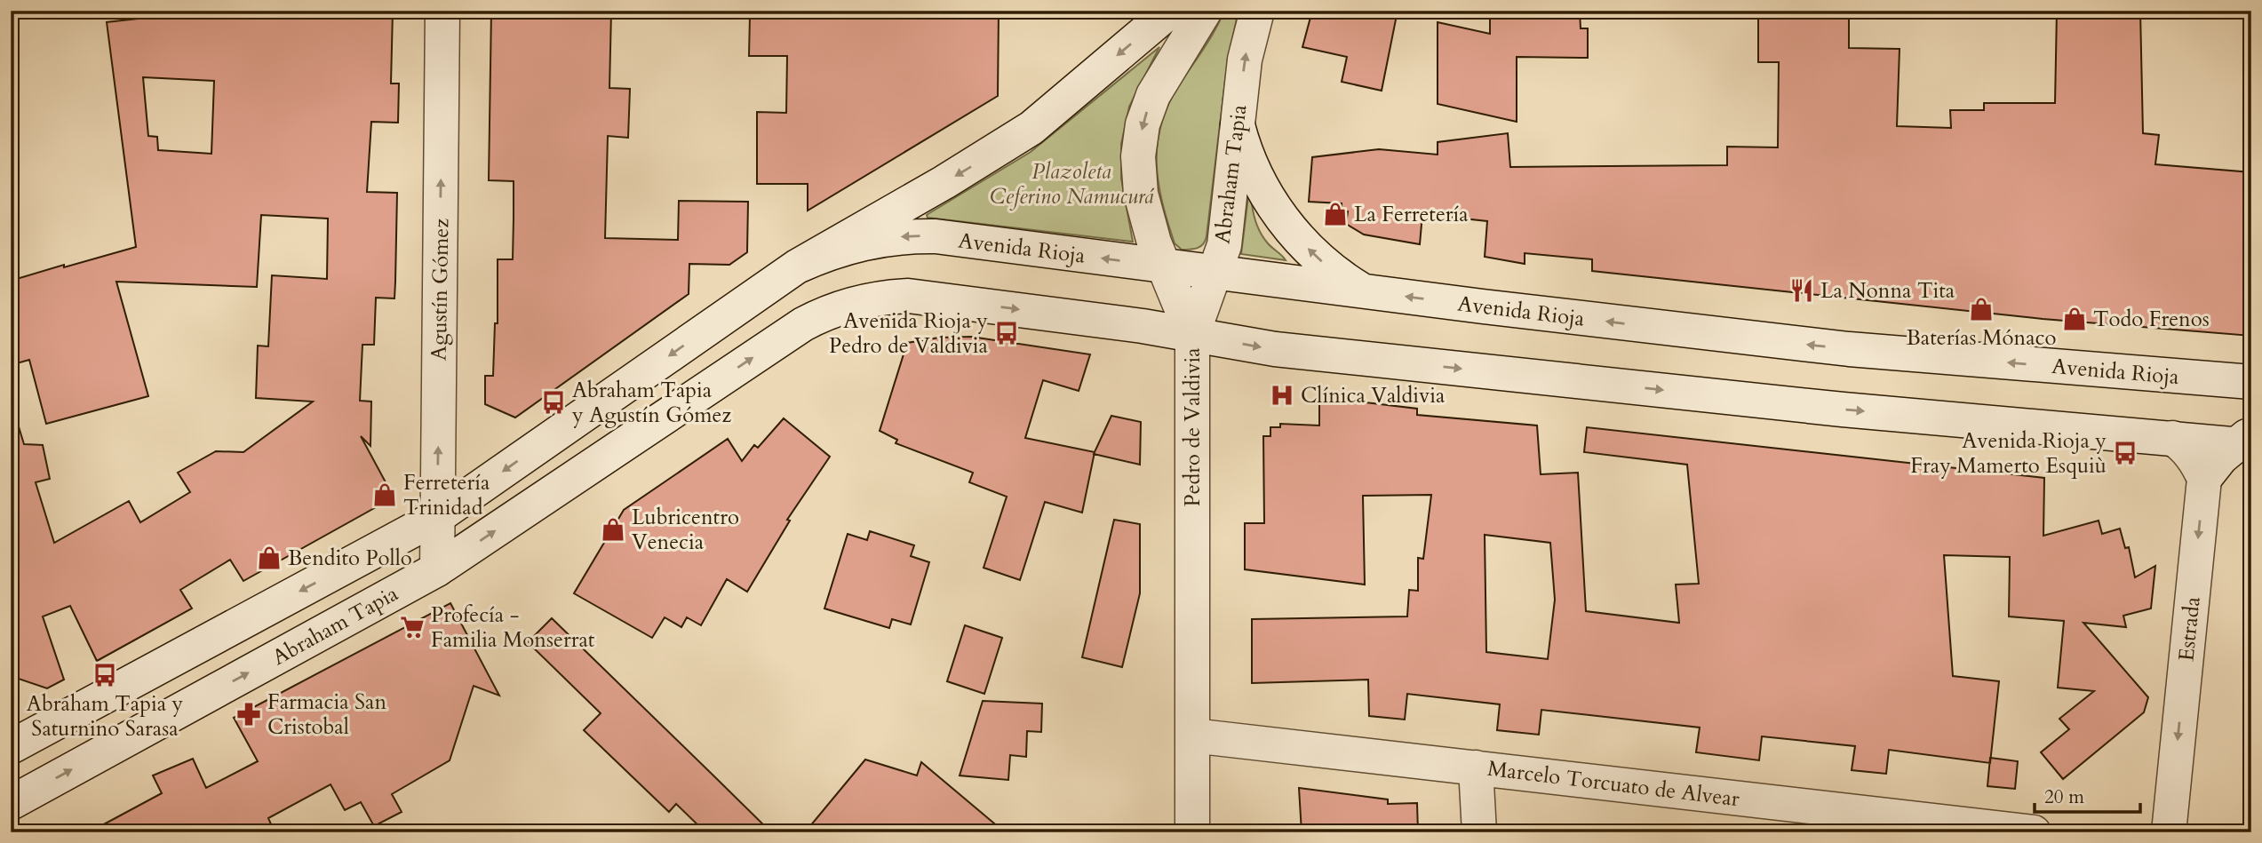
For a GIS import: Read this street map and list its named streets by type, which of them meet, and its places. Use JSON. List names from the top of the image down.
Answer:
{
  "streets": {
    "main road": [
      "Abraham Tapia",
      "Avenida Rioja",
      "Agustín Gómez",
      "Pedro de Valdivia",
      "Estrada",
      "Marcelo Torcuato de Alvear"
    ]
  },
  "crossings": [
    ["Abraham Tapia", "Avenida Rioja"],
    ["Abraham Tapia", "Agustín Gómez"],
    ["Abraham Tapia", "Pedro de Valdivia"],
    ["Avenida Rioja", "Pedro de Valdivia"],
    ["Pedro de Valdivia", "Marcelo Torcuato de Alvear"]
  ],
  "one_way": ["Agustín Gómez", "Estrada"],
  "parks": ["Plazoleta Ceferino Namucurá"],
  "places": {
    "shop": [
      "La Ferretería",
      "Baterías Mónaco",
      "Todo Frenos",
      "Ferretería Trinidad",
      "Lubricentro Venecia",
      "Bendito Pollo"
    ],
    "restaurant": ["La Nonna Tita"],
    "bus stop": [
      "Avenida Rioja y Pedro de Valdivia",
      "Abraham Tapia y Agustín Gómez",
      "Avenida Rioja y Fray Mamerto Esquiù",
      "Abraham Tapia y Saturnino Sarasa"
    ],
    "hospital": ["Clínica Valdivia"],
    "supermarket": ["Profecía - Familia Monserrat"],
    "pharmacy": ["Farmacia San Cristobal"]
  },
  "scale_bar": "20 m"
}
